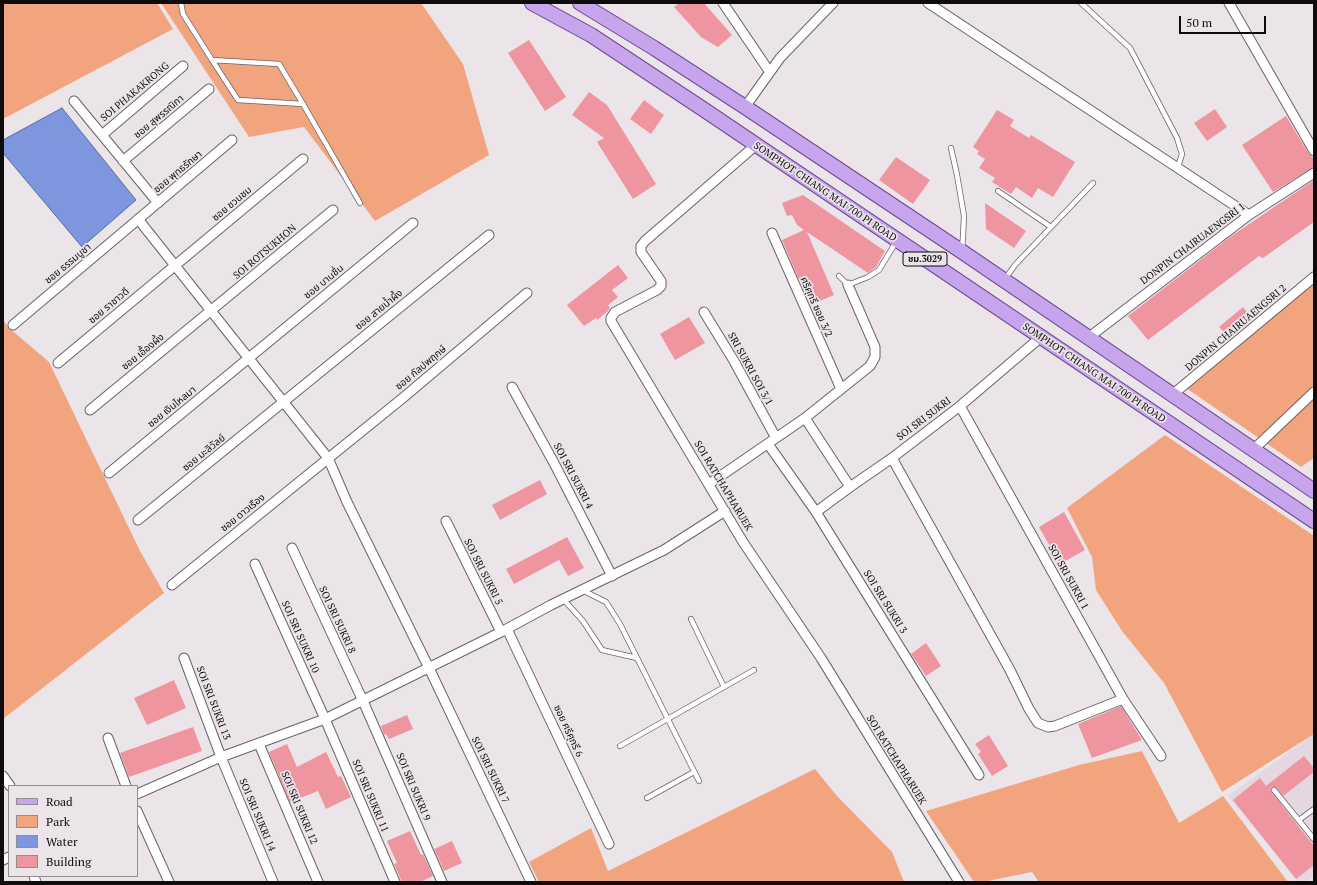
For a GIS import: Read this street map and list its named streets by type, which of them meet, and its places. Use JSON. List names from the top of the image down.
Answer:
{
  "streets": {
    "main road": ["SOMPHOT CHIANG MAI 700 PI ROAD", "ชม.3029"],
    "street": [
      "SOI PHAKAKRONG",
      "ซอย สุพรรณิกา",
      "ซอย พุทธรักษา",
      "ซอย ชวนชม",
      "DONPIN CHAIRUAENGSRI 1",
      "SOI ROTSUKHON",
      "ซอย ธรรมบูชา",
      "ซอย บานชื่น",
      "ซอย ราชาวดี",
      "ศรีศุกรี ซอย 3/2",
      "ซอย สายน้ำผึ้ง",
      "DONPIN CHAIRUAENGSRI 2",
      "ซอย เอื้องผึ้ง",
      "ซอย กัลปพฤกษ์",
      "SRI SUKRI SOI 3/1",
      "ซอย เงินไหลมา",
      "SOI SRI SUKRI",
      "ซอย มะลิวัลย์",
      "SOI SRI SUKRI 4",
      "SOI RATCHAPHARUEK",
      "ซอย ดาวเรือง",
      "SOI SRI SUKRI 5",
      "SOI SRI SUKRI 1",
      "SOI SRI SUKRI 3",
      "SOI SRI SUKRI 8",
      "SOI SRI SUKRI 10",
      "SOI SRI SUKRI 13",
      "ซอย ศรีศุกรี 6",
      "SOI SRI SUKRI 7",
      "SOI SRI SUKRI 9",
      "SOI SRI SUKRI 11",
      "SOI SRI SUKRI 12",
      "SOI SRI SUKRI 14"
    ]
  },
  "crossings": [
    ["ซอย พุทธรักษา", "ซอย ธรรมบูชา"],
    ["ซอย พุทธรักษา", "SOI SRI SUKRI 7"],
    ["SOMPHOT CHIANG MAI 700 PI ROAD", "SOI SRI SUKRI"],
    ["SOMPHOT CHIANG MAI 700 PI ROAD", "SOI RATCHAPHARUEK"],
    ["ซอย ชวนชม", "ซอย ราชาวดี"],
    ["ซอย ชวนชม", "SOI SRI SUKRI 7"],
    ["DONPIN CHAIRUAENGSRI 1", "ชม.3029"],
    ["SOI ROTSUKHON", "ซอย เอื้องผึ้ง"],
    ["SOI ROTSUKHON", "SOI SRI SUKRI 7"],
    ["ชม.3029", "DONPIN CHAIRUAENGSRI 2"],
    ["ซอย ธรรมบูชา", "SOI SRI SUKRI 7"],
    ["ซอย บานชื่น", "ซอย เงินไหลมา"],
    ["ซอย บานชื่น", "SOI SRI SUKRI 7"],
    ["ซอย ราชาวดี", "SOI SRI SUKRI 7"],
    ["ซอย สายน้ำผึ้ง", "ซอย มะลิวัลย์"],
    ["ซอย สายน้ำผึ้ง", "SOI SRI SUKRI 7"],
    ["ซอย เอื้องผึ้ง", "SOI SRI SUKRI 7"],
    ["ซอย กัลปพฤกษ์", "ซอย ดาวเรือง"],
    ["ซอย กัลปพฤกษ์", "SOI SRI SUKRI 7"],
    ["ซอย เงินไหลมา", "SOI SRI SUKRI 7"],
    ["SOI SRI SUKRI", "SOI SRI SUKRI 1"],
    ["SOI SRI SUKRI", "SOI SRI SUKRI 3"],
    ["ซอย มะลิวัลย์", "SOI SRI SUKRI 7"],
    ["ซอย ดาวเรือง", "SOI SRI SUKRI 7"],
    ["SOI SRI SUKRI 5", "ซอย ศรีศุกรี 6"],
    ["SOI SRI SUKRI 8", "SOI SRI SUKRI 9"],
    ["SOI SRI SUKRI 10", "SOI SRI SUKRI 11"],
    ["SOI SRI SUKRI 13", "SOI SRI SUKRI 14"]
  ],
  "legend": [
    "Road",
    "Park",
    "Water",
    "Building"
  ],
  "scale_bar": "50 m"
}
